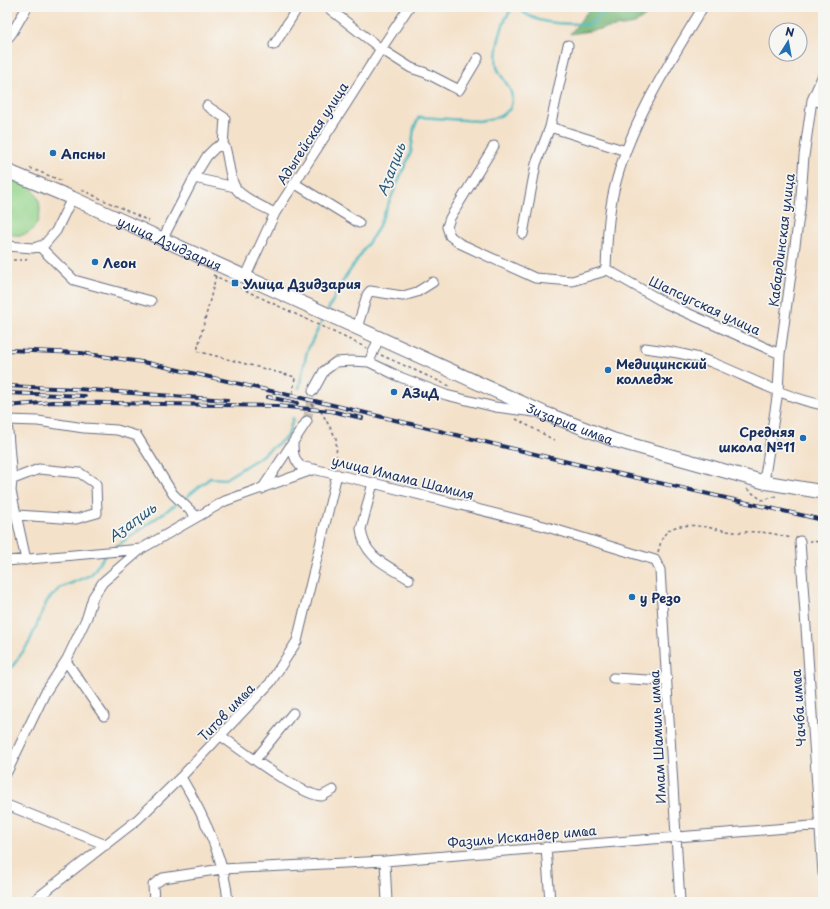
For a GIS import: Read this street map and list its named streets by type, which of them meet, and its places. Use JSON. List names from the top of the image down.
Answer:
{
  "streets": {
    "highway": ["улица Дзидзария", "Ӡиӡариа имҩа"],
    "street": [
      "Адыгейская улица",
      "Кабардинская улица",
      "Шапсугская улица",
      "улица Имама Шамиля",
      "Чачба имҩа",
      "Титов имҩа",
      "Имам Шамиль имҩа",
      "Фазиль Искандер имҩа"
    ]
  },
  "crossings": [
    ["Адыгейская улица", "улица Дзидзария"],
    ["Кабардинская улица", "Шапсугская улица"],
    ["Кабардинская улица", "Ӡиӡариа имҩа"],
    ["улица Дзидзария", "Ӡиӡариа имҩа"],
    ["улица Имама Шамиля", "Титов имҩа"],
    ["улица Имама Шамиля", "Имам Шамиль имҩа"],
    ["Чачба имҩа", "Фазиль Искандер имҩа"],
    ["Имам Шамиль имҩа", "Фазиль Искандер имҩа"]
  ],
  "water": ["Аӡаԥшь"],
  "places": {
    "other": [
      "Апсны",
      "Леон",
      "Медицинский колледж",
      "АЗиД",
      "Средняя школа №11",
      "у Резо"
    ],
    "transit": ["Улица Дзидзария"]
  },
  "north": "top"
}
